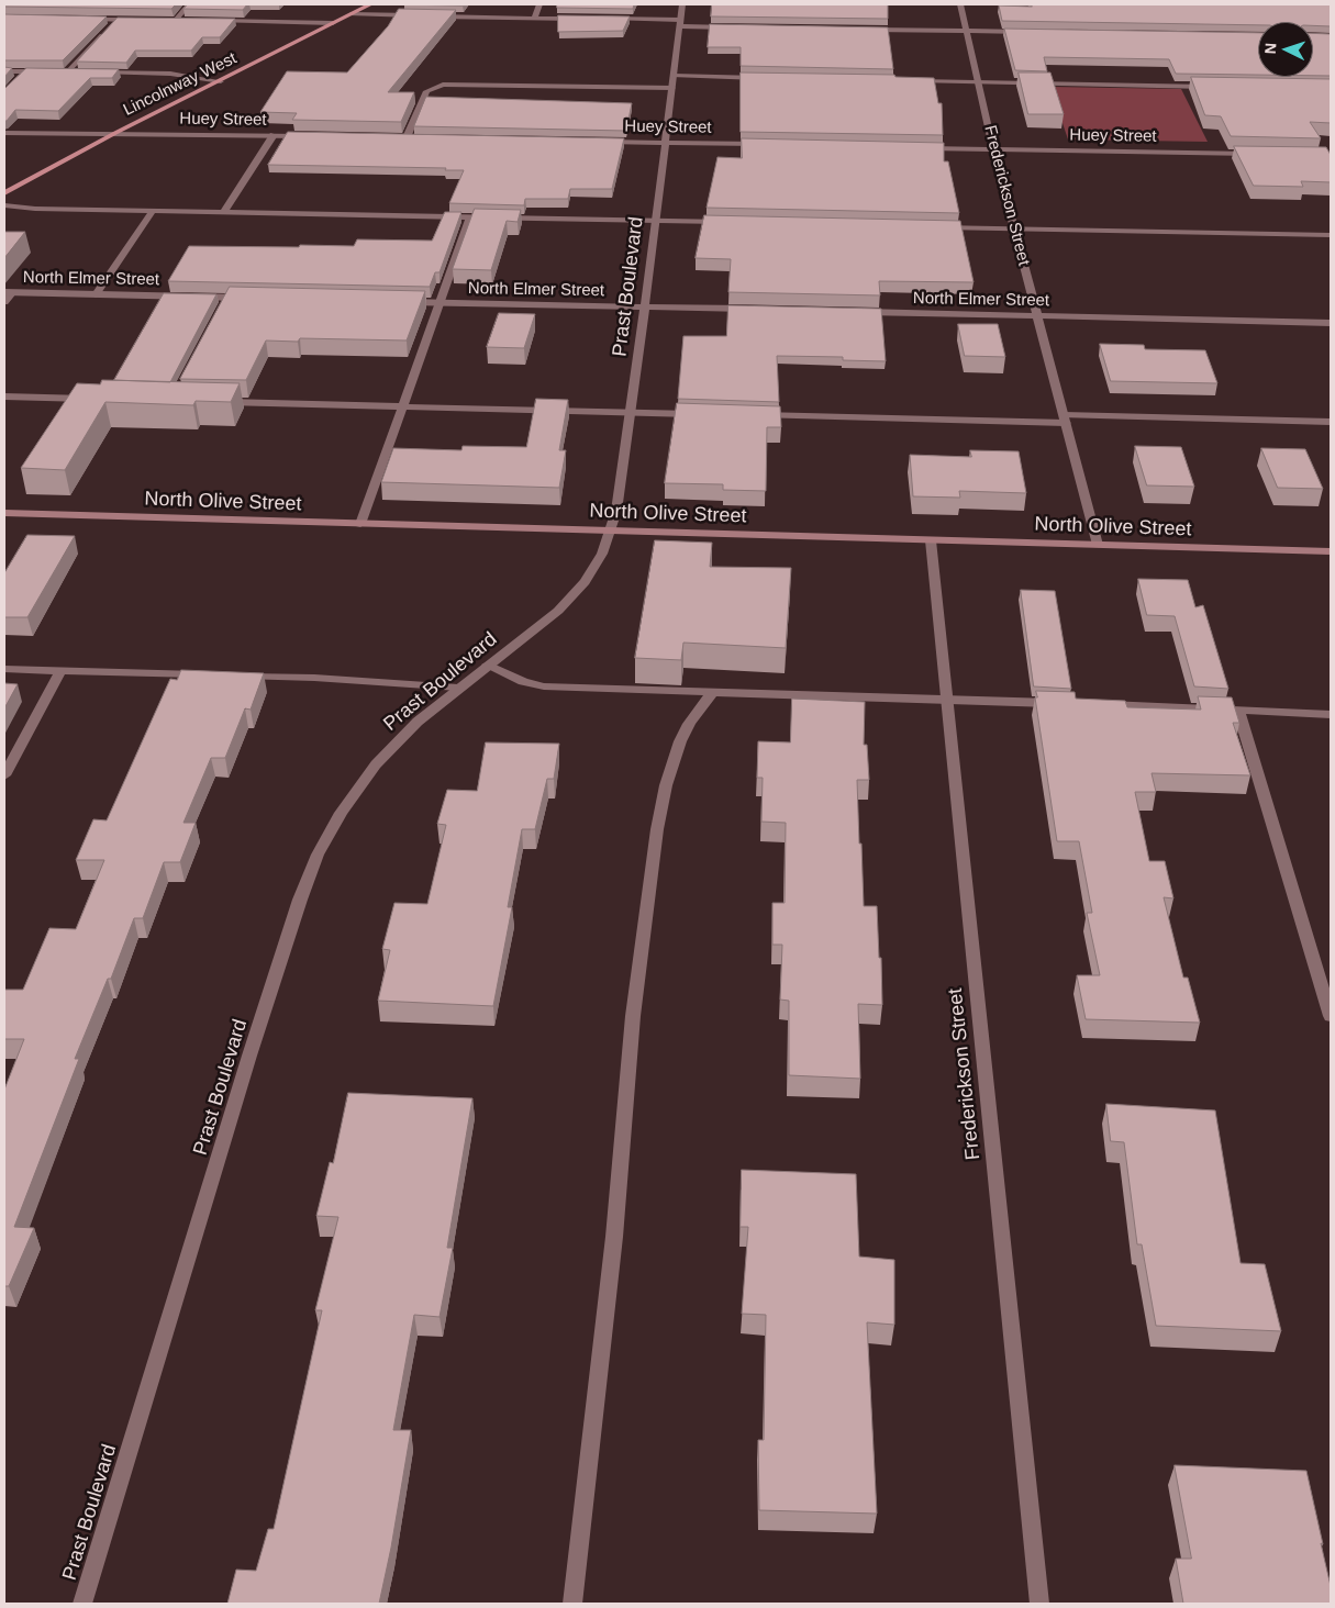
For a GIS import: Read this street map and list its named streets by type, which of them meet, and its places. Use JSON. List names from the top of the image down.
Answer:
{
  "streets": {
    "main road": ["Lincolnway West"],
    "street": [
      "Huey Street",
      "Frederickson Street",
      "North Elmer Street",
      "Prast Boulevard",
      "North Olive Street"
    ]
  },
  "crossings": [
    ["Lincolnway West", "Huey Street"],
    ["Huey Street", "Frederickson Street"],
    ["Huey Street", "Prast Boulevard"],
    ["Frederickson Street", "North Elmer Street"],
    ["Frederickson Street", "North Olive Street"],
    ["North Elmer Street", "Prast Boulevard"],
    ["Prast Boulevard", "North Olive Street"]
  ],
  "north": "left"
}
